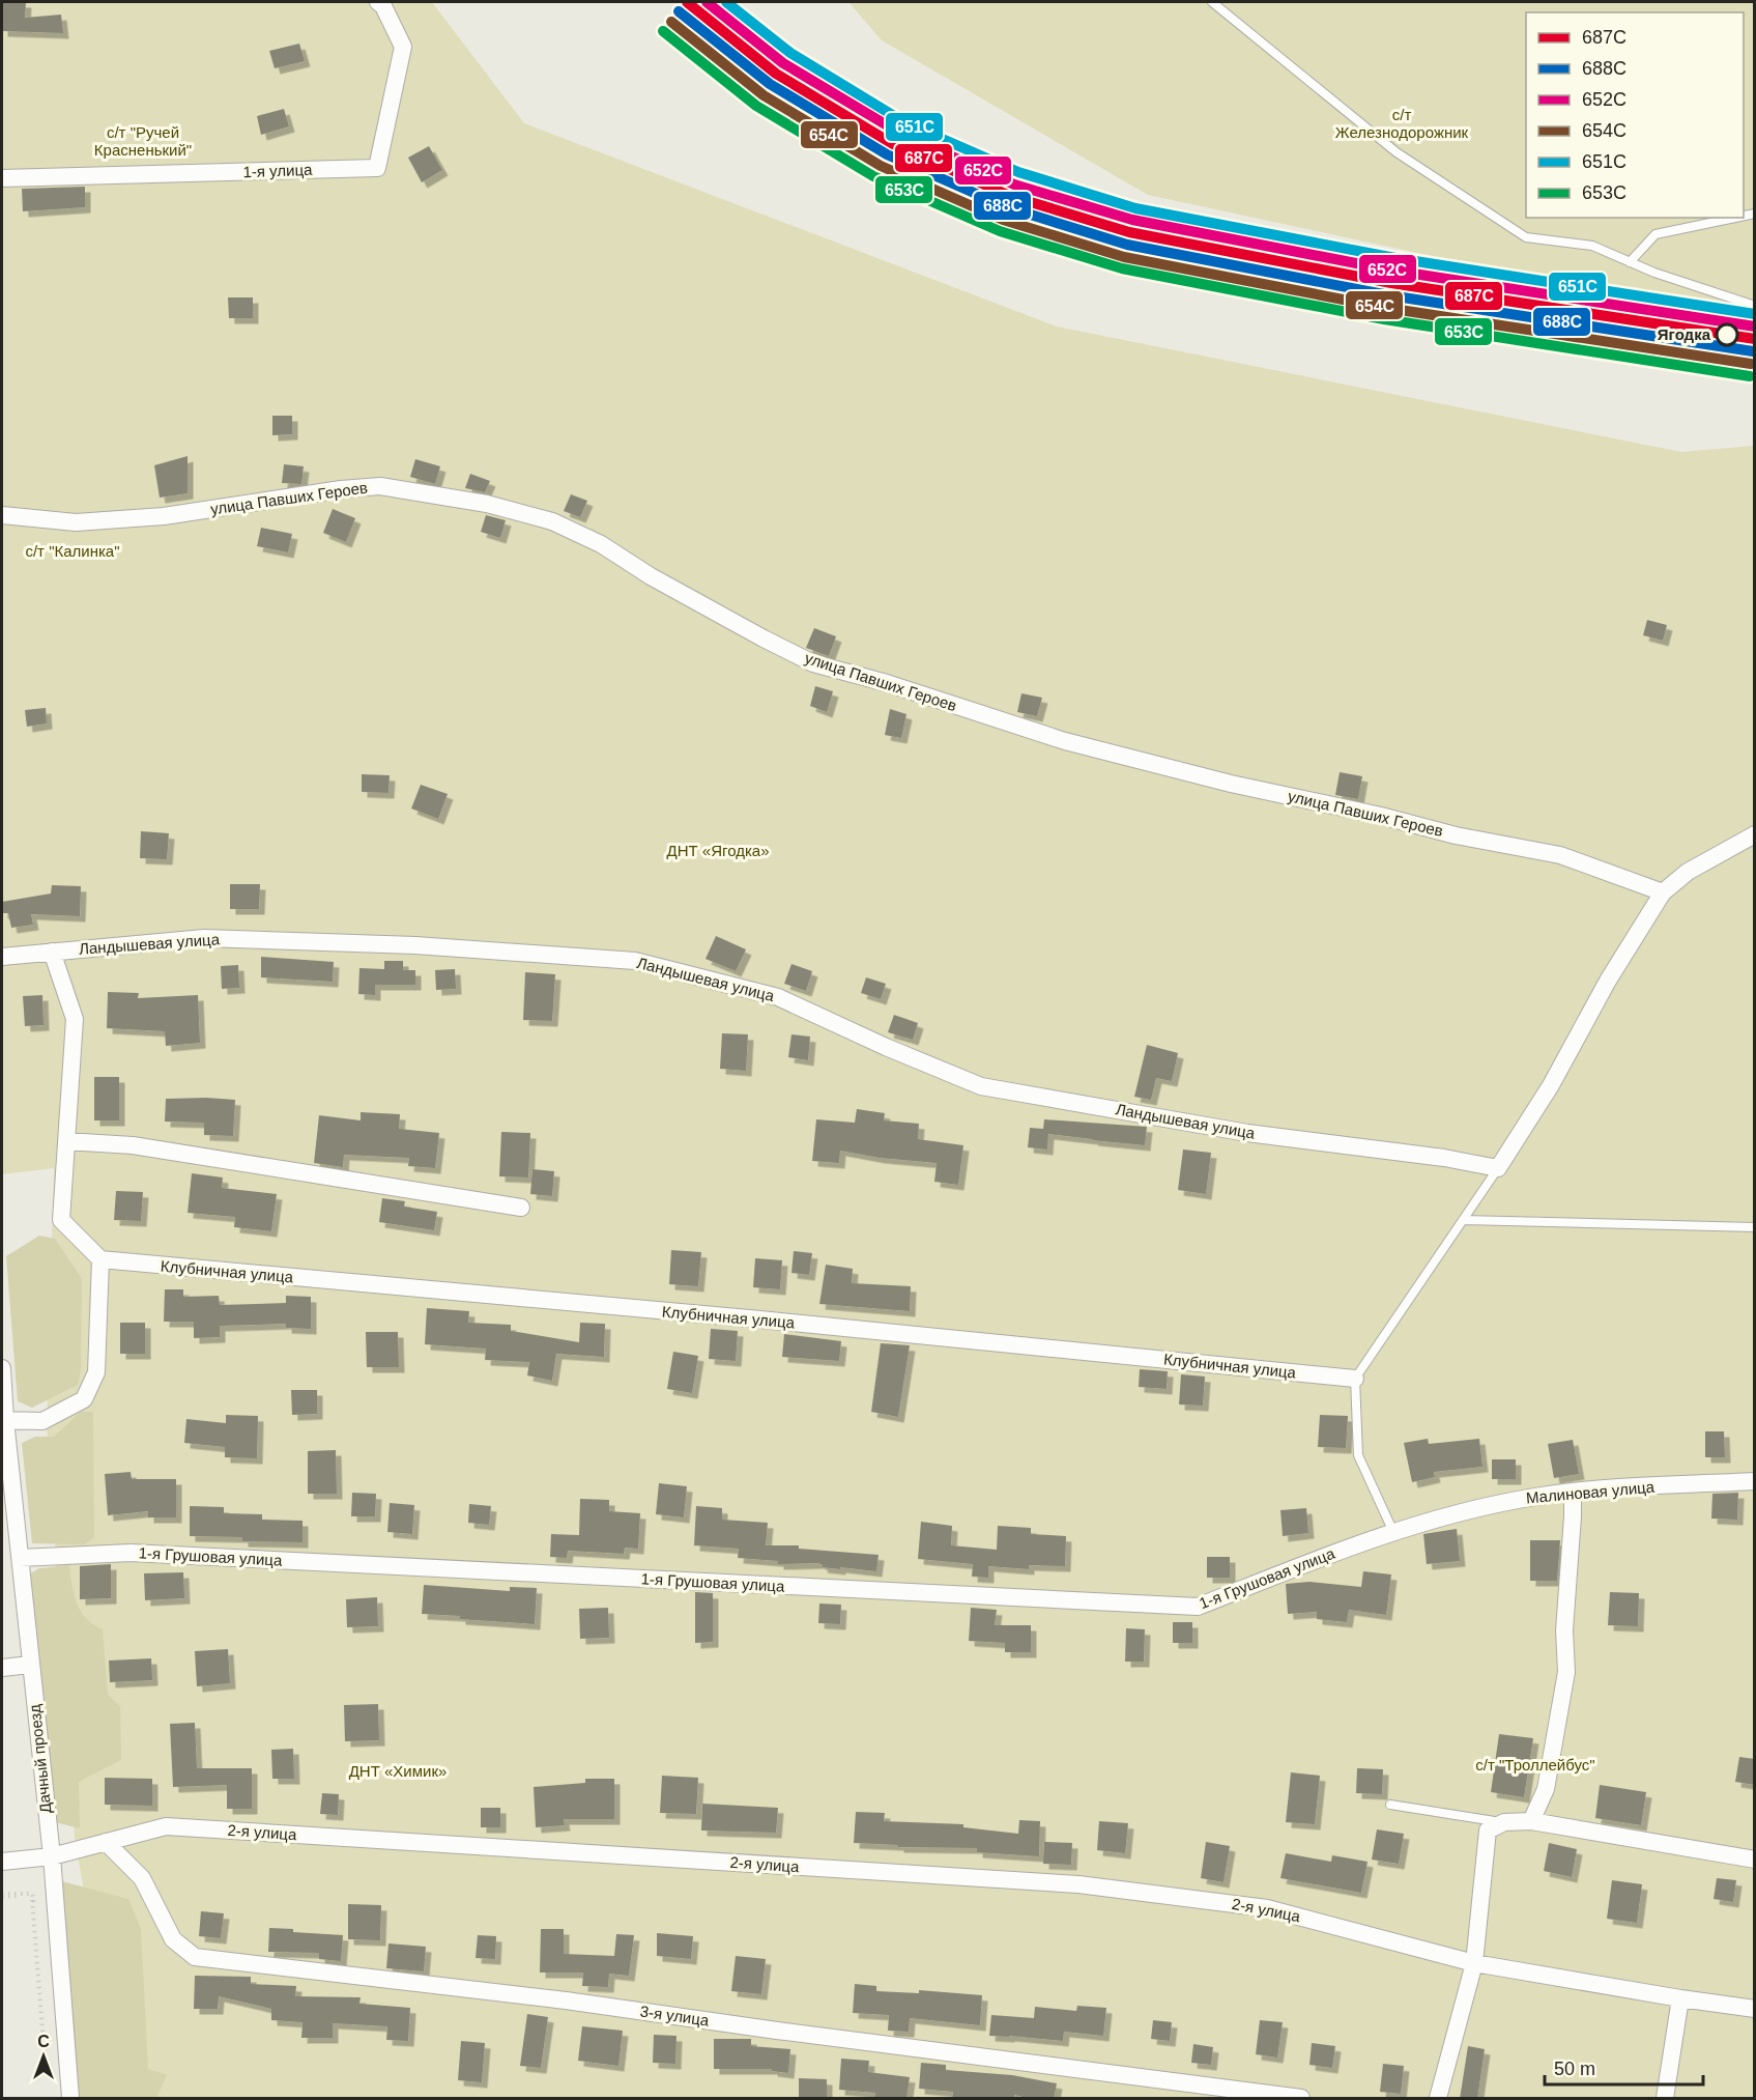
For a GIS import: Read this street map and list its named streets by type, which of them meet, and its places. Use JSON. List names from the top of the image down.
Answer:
{
  "streets": {
    "street": [
      "1-я улица",
      "улица Павших Героев",
      "Ландышевая улица",
      "Клубничная улица",
      "Малиновая улица",
      "1-я Грушовая улица",
      "Дачный проезд",
      "2-я улица",
      "3-я улица"
    ]
  },
  "crossings": [
    ["Малиновая улица", "1-я Грушовая улица"],
    ["1-я Грушовая улица", "Дачный проезд"],
    ["Дачный проезд", "2-я улица"],
    ["2-я улица", "3-я улица"]
  ],
  "parks": [
    "с/т Железнодорожник",
    "с/т \"Ручей Красненький\"",
    "с/т \"Калинка\"",
    "ДНТ «Ягодка»",
    "с/т \"Троллейбус\"",
    "ДНТ «Химик»"
  ],
  "places": ["Ягодка"],
  "lines": [
    "transit line 687С",
    "transit line 652С",
    "transit line 651С",
    "transit line 688С",
    "transit line 654С",
    "transit line 653С"
  ],
  "legend": [
    "687С",
    "688С",
    "652С",
    "654С",
    "651С",
    "653С"
  ],
  "scale_bar": "50 m",
  "north": "top"
}
